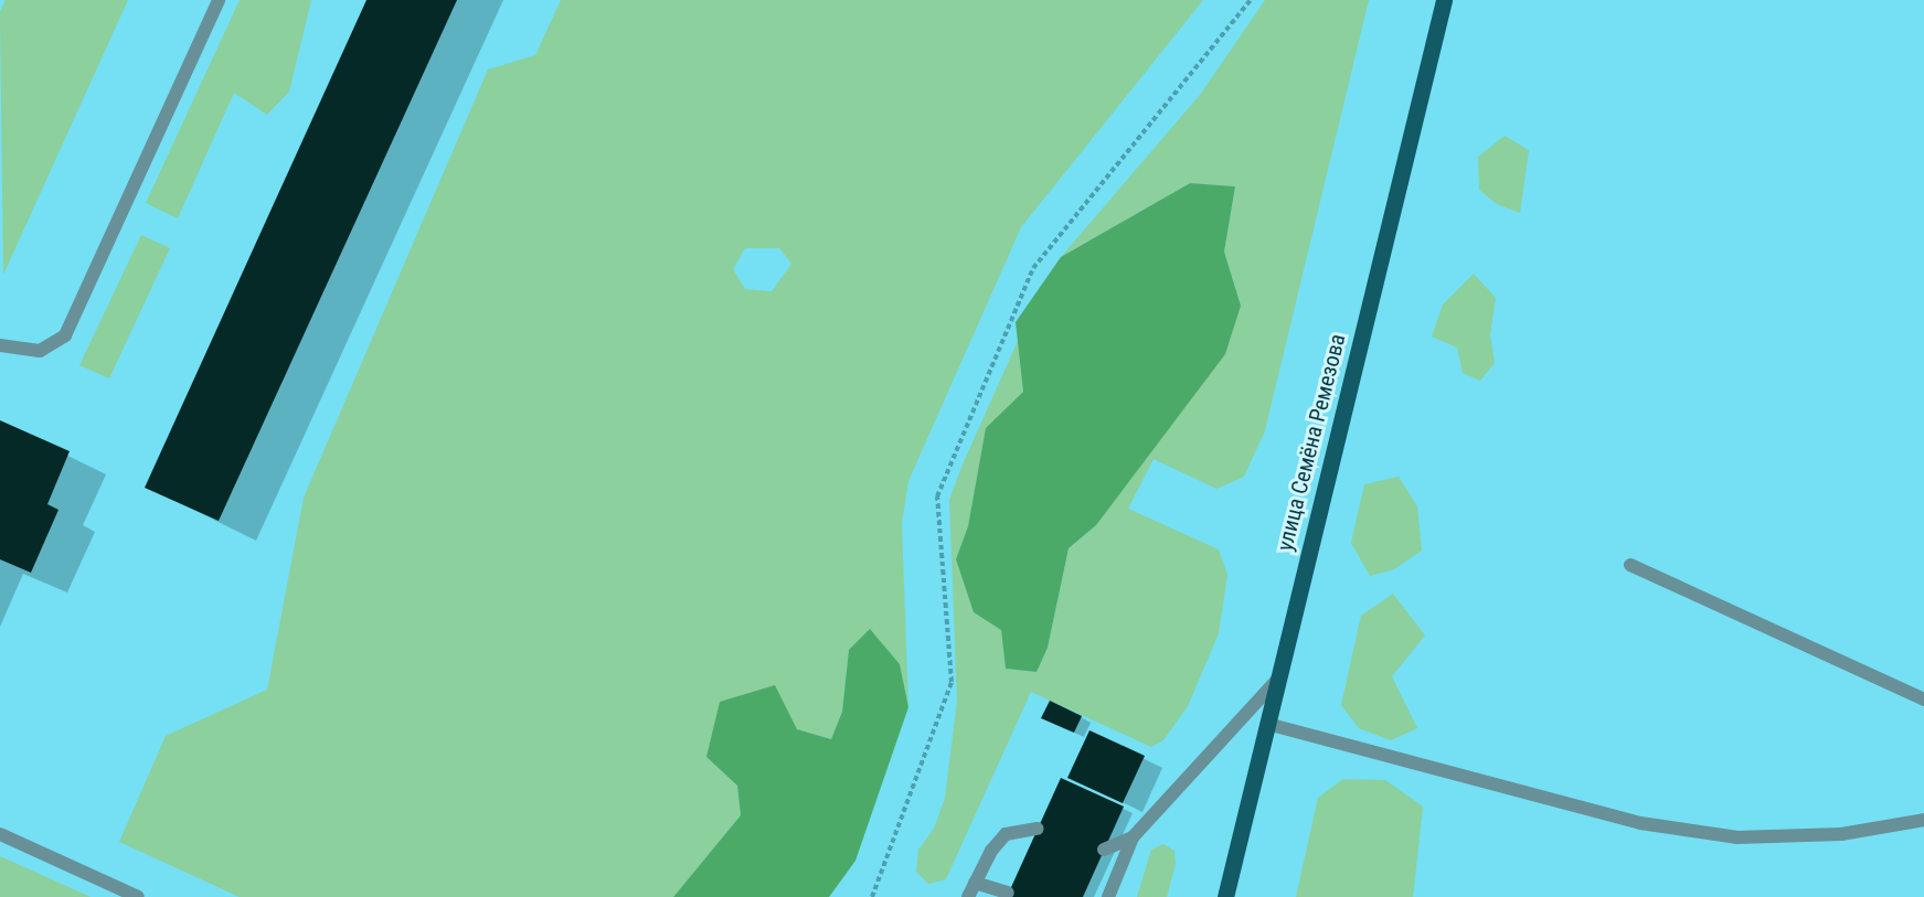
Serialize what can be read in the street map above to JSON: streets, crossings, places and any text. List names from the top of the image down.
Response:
{
  "streets": {
    "main road": ["улица Семёна Ремезова"]
  }
}
